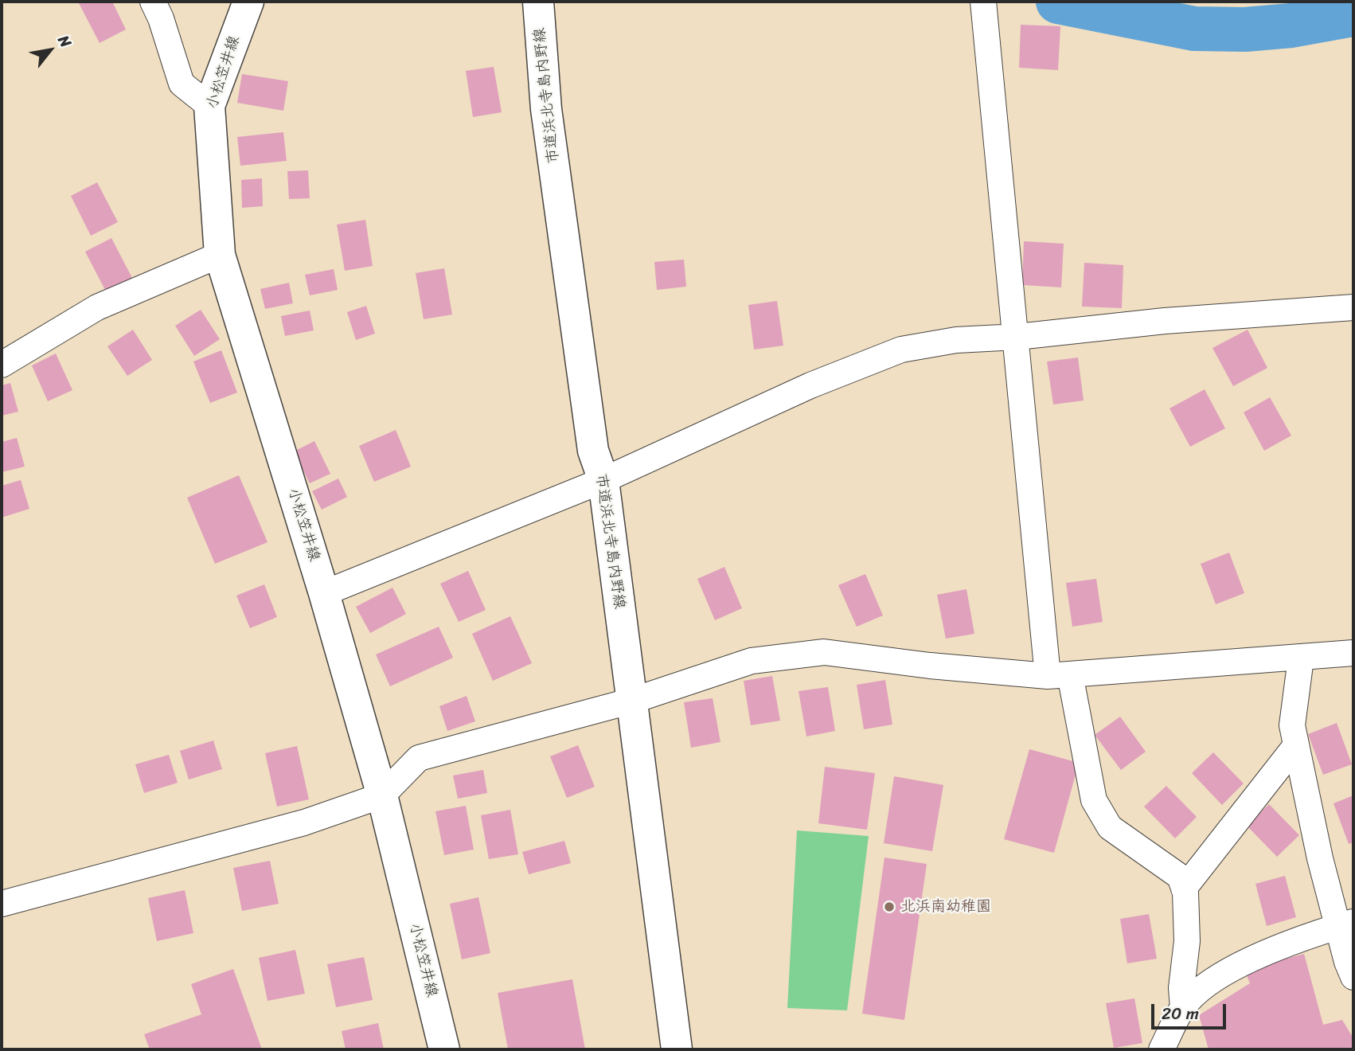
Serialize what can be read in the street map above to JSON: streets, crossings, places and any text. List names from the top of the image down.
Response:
{
  "streets": {
    "main road": ["小松笠井線", "市道浜北寺島内野線"]
  },
  "places": ["北浜南幼稚園"],
  "scale_bar": "20 m",
  "north": "top right"
}
